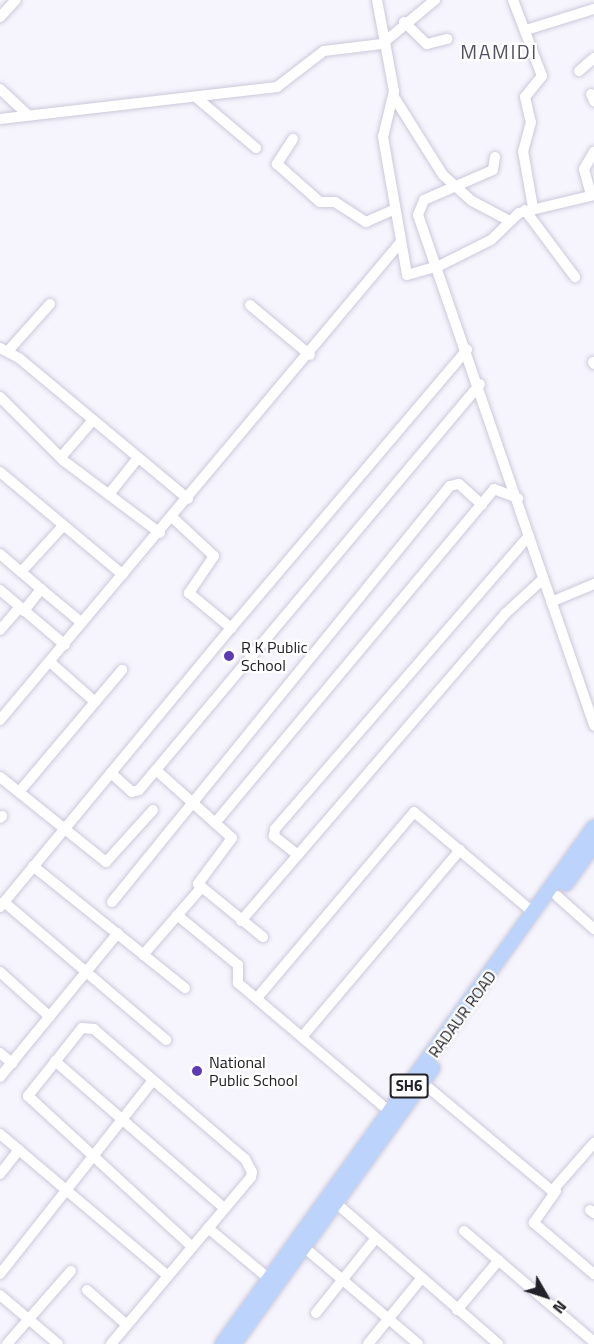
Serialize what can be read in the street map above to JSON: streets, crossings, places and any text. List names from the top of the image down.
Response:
{
  "streets": {
    "main road": ["RADAUR ROAD", "SH6"]
  },
  "districts": ["MAMIDI"],
  "places": ["R K Public School", "National Public School"],
  "north": "bottom right"
}
